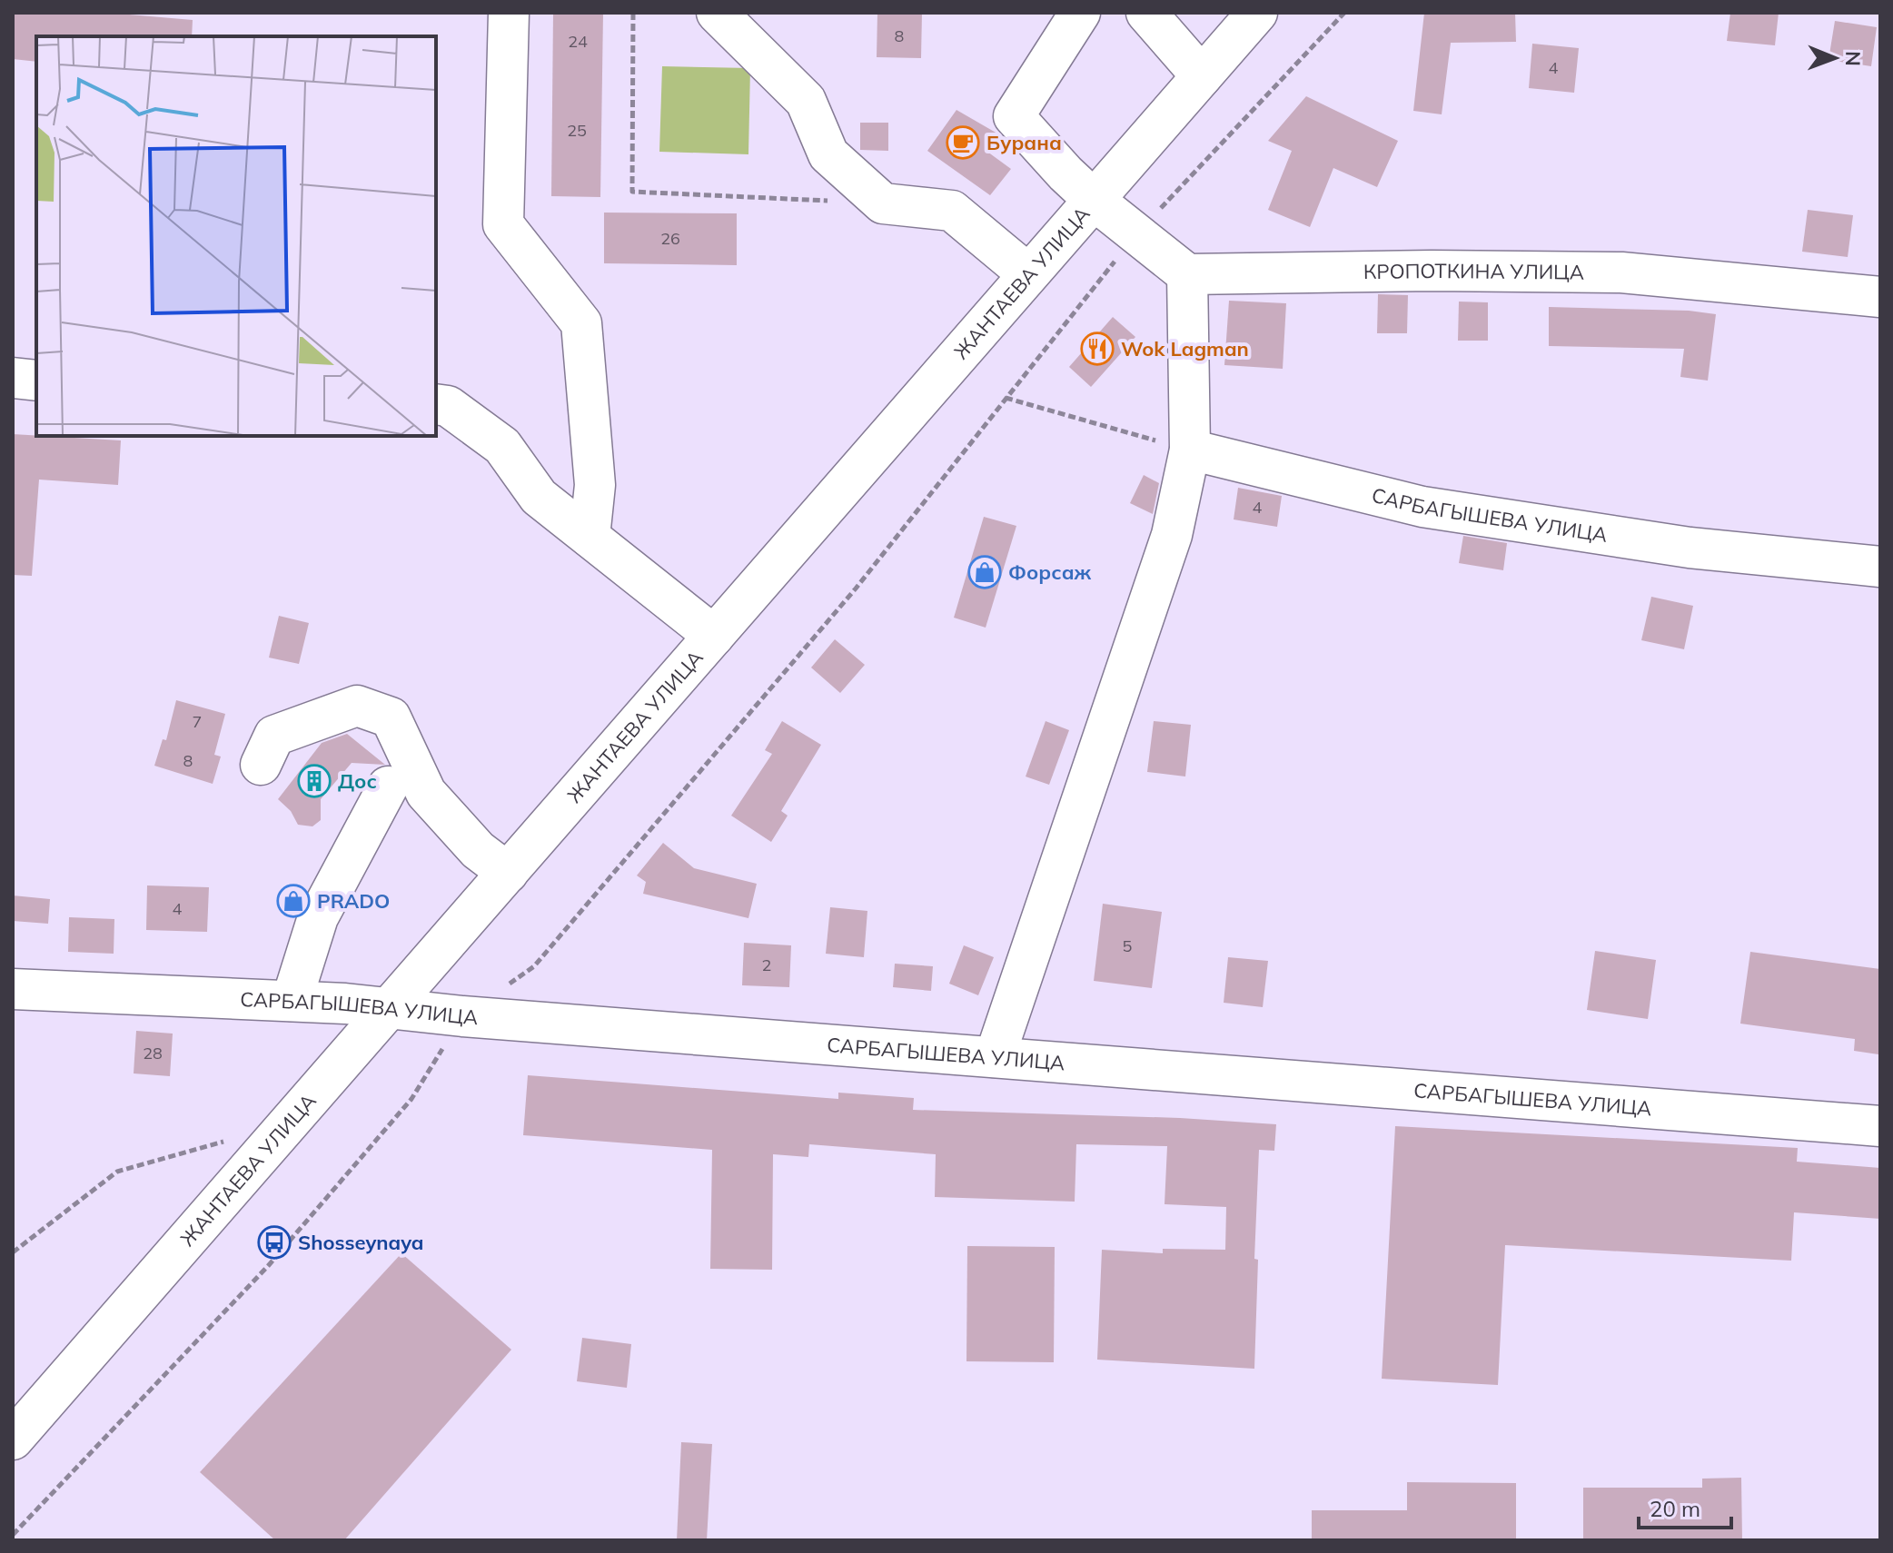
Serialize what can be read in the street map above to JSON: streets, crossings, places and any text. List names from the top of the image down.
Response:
{
  "streets": {
    "street": ["КРОПОТКИНА УЛИЦА", "ЖАНТАЕВА УЛИЦА", "САРБАГЫШЕВА УЛИЦА"]
  },
  "crossings": [
    ["ЖАНТАЕВА УЛИЦА", "САРБАГЫШЕВА УЛИЦА"]
  ],
  "places": {
    "cafe": ["Бурана"],
    "restaurant": ["Wok Lagman"],
    "shop": ["Форсаж", "PRADO"],
    "building": ["Дос"],
    "bus stop": ["Shosseynaya"]
  },
  "house_numbers": [
    "8",
    "24",
    "4",
    "25",
    "26",
    "4",
    "7",
    "8",
    "4",
    "5",
    "2",
    "28"
  ],
  "scale_bar": "20 m",
  "north": "right"
}
